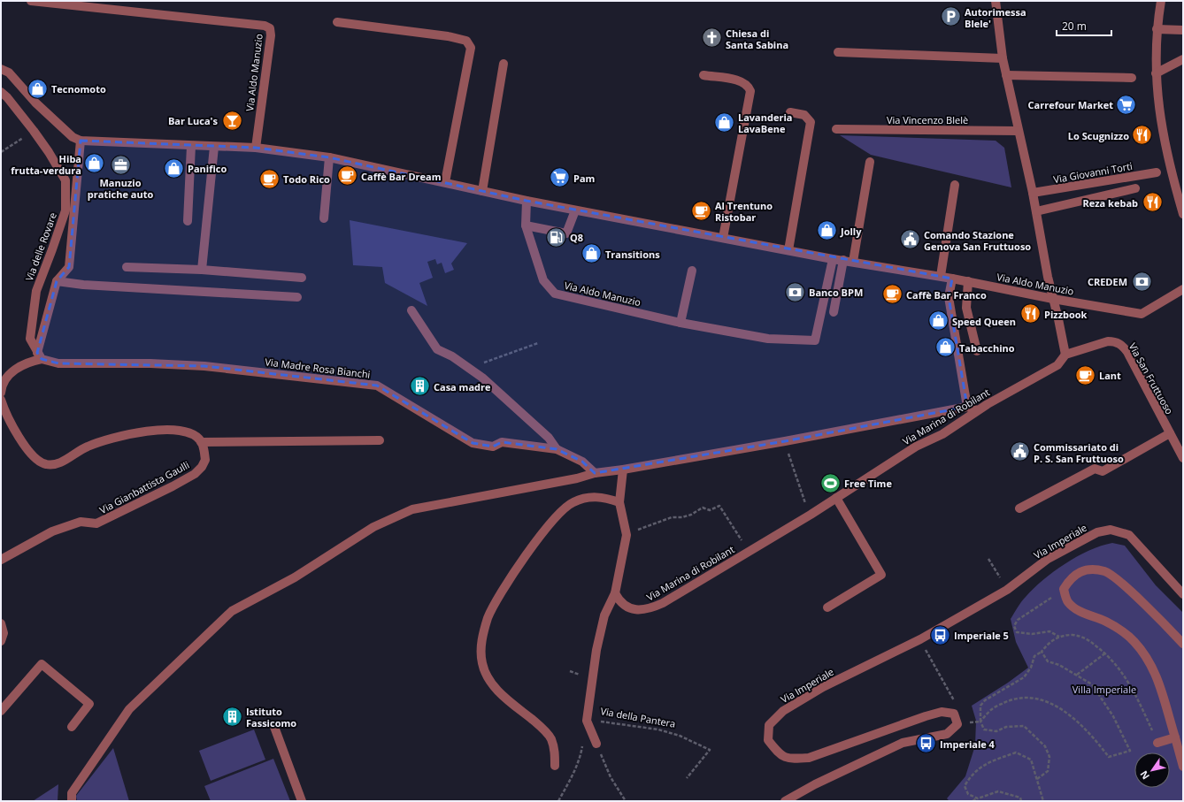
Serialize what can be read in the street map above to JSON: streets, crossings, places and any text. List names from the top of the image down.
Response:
{
  "streets": {
    "street": [
      "Via Aldo Manuzio",
      "Via Vincenzo Blelè",
      "Via Giovanni Torti",
      "Via delle Rovare",
      "Via Madre Rosa Bianchi",
      "Via San Fruttuoso",
      "Via Marina di Robilant",
      "Via Gianbattista Gaulli",
      "Via Imperiale",
      "Via della Pantera"
    ]
  },
  "crossings": [
    ["Via delle Rovare", "Via Madre Rosa Bianchi"],
    ["Via San Fruttuoso", "Via Marina di Robilant"],
    ["Via Marina di Robilant", "Via della Pantera"]
  ],
  "parks": ["Villa Imperiale"],
  "places": {
    "parking": ["Autorimessa Blele'"],
    "church": ["Chiesa di Santa Sabina"],
    "shop": [
      "Tecnomoto",
      "Lavanderia LavaBene",
      "Hiba frutta-verdura",
      "Panifico",
      "Jolly",
      "Transitions",
      "Speed Queen",
      "Tabacchino"
    ],
    "supermarket": ["Carrefour Market", "Pam"],
    "bar": ["Bar Luca's"],
    "restaurant": ["Lo Scugnizzo", "Reza kebab", "Pizzbook"],
    "office": ["Manuzio pratiche auto"],
    "cafe": [
      "Caffè Bar Dream",
      "Todo Rico",
      "Al Trentuno Ristobar",
      "Caffè Bar Franco",
      "Lant"
    ],
    "fuel station": ["Q8"],
    "public building": ["Comando Stazione Genova San Fruttuoso", "Commissariato di P. S. San Fruttuoso"],
    "bank": ["CREDEM", "Banco BPM"],
    "building": ["Casa madre", "Istituto Fassicomo"],
    "sports": ["Free Time"],
    "bus stop": ["Imperiale 5", "Imperiale 4"]
  },
  "scale_bar": "20 m",
  "north": "bottom left"
}
